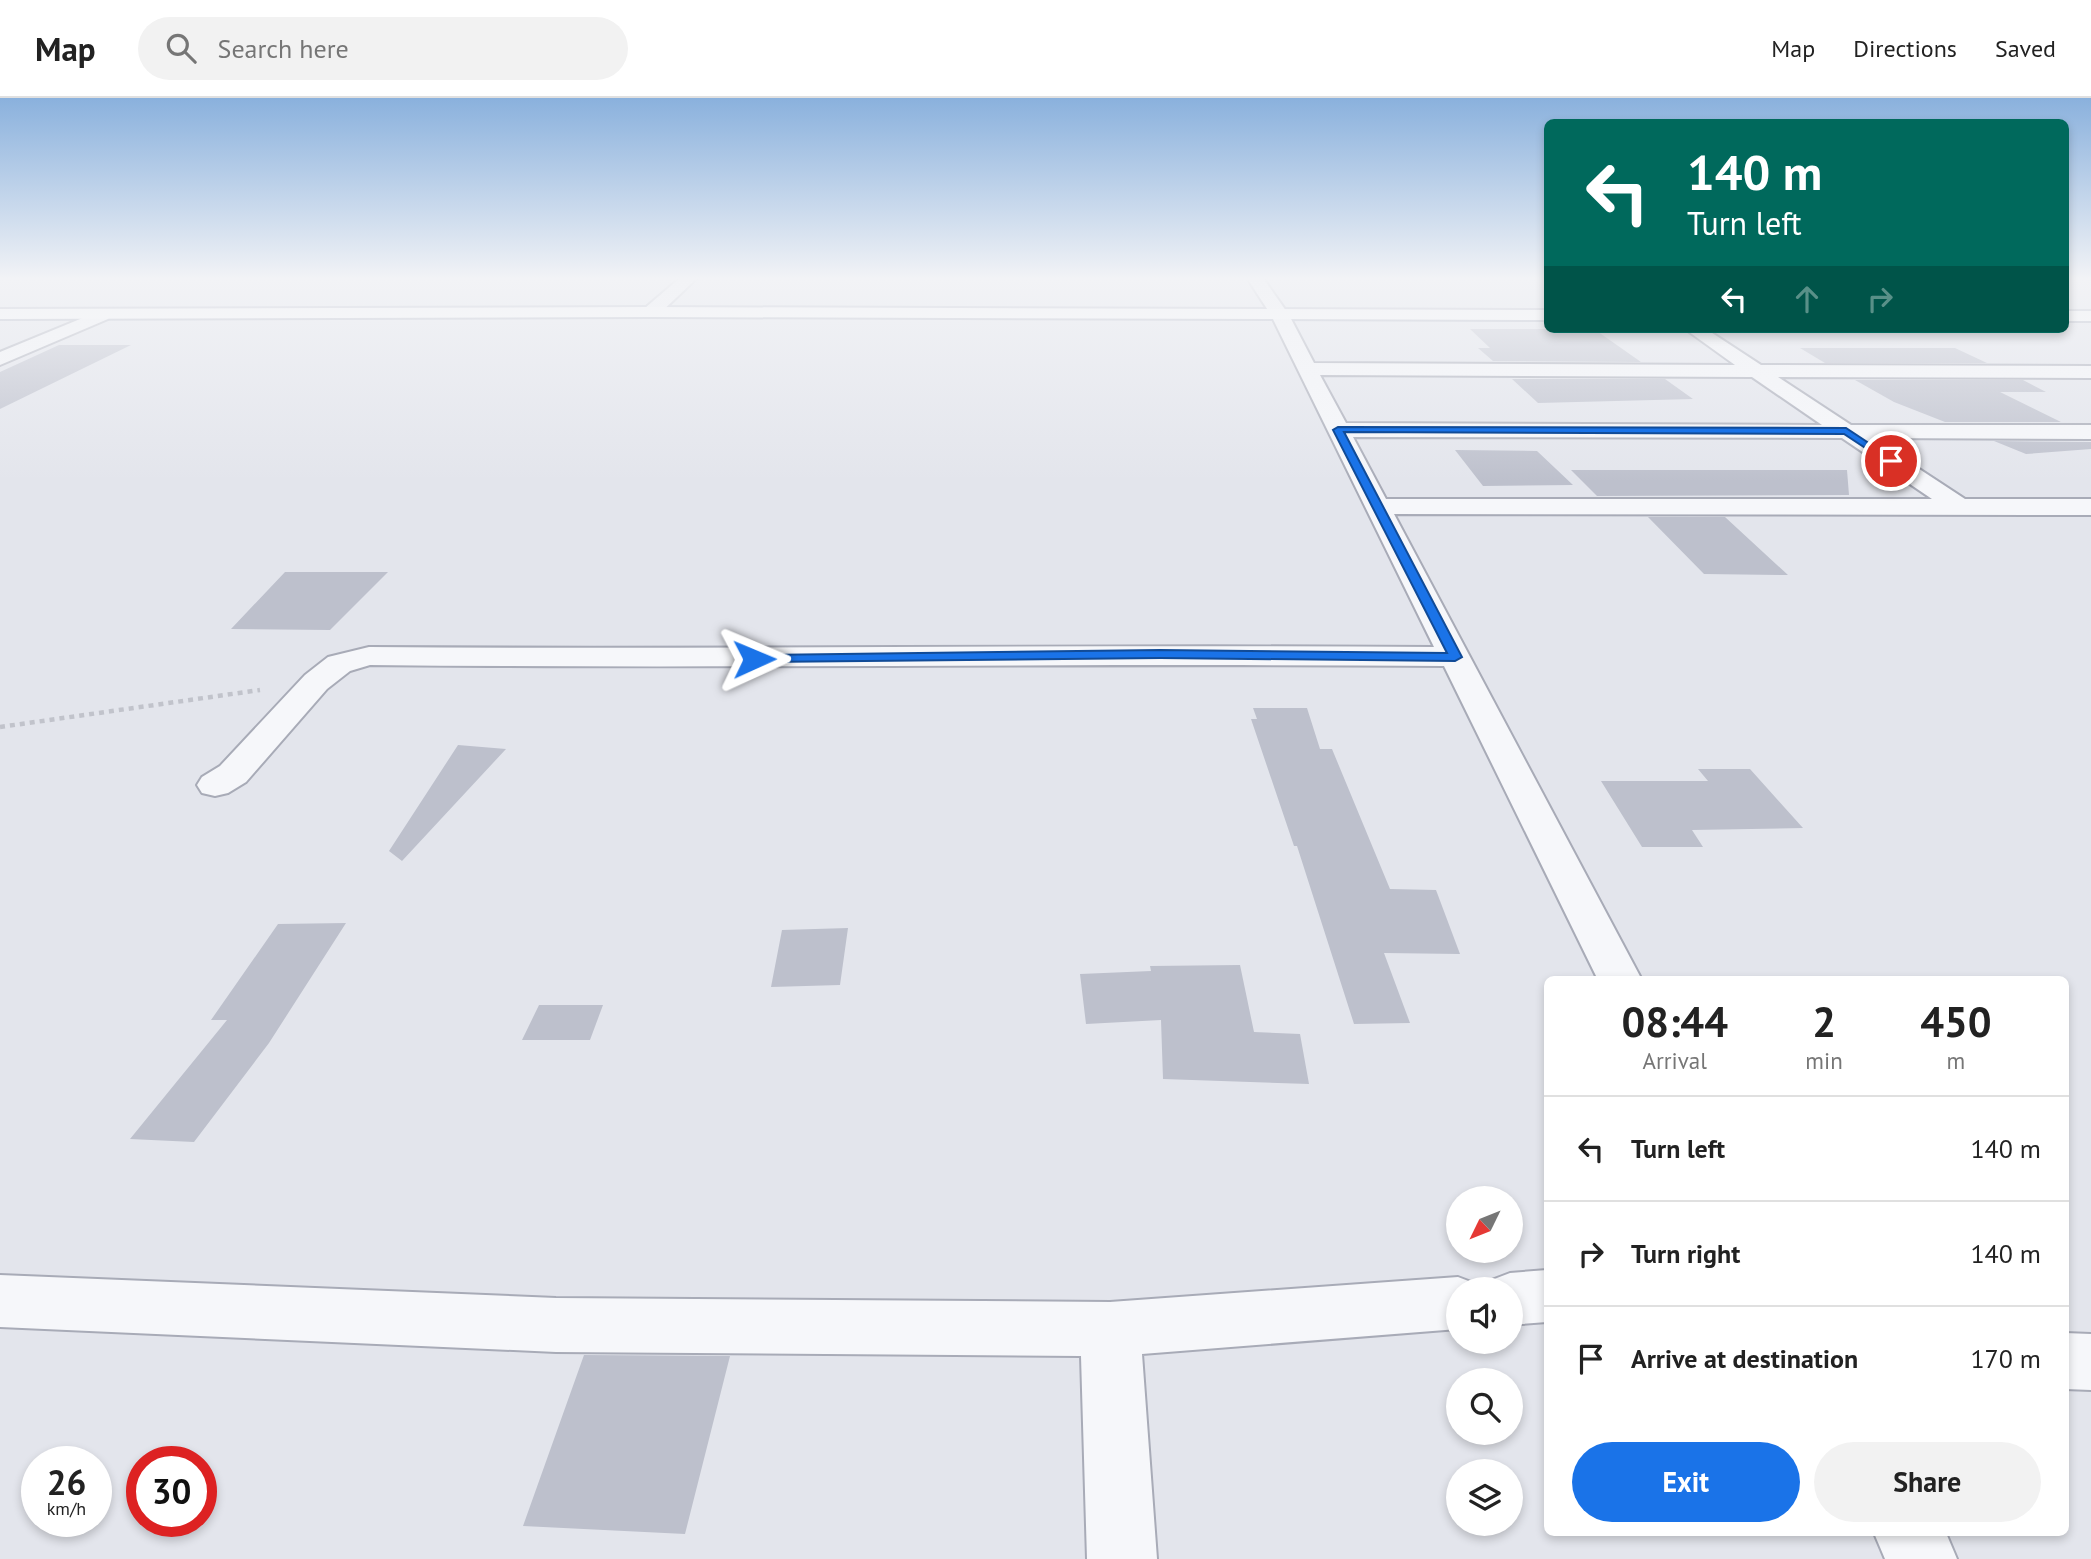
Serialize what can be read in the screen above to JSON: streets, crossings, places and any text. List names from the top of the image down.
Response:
{
  "north": "bottom left",
  "page": {
    "header": "Map",
    "search": "Search here",
    "nav": ["Map", "Directions", "Saved"],
    "turn": ["140 m", "Turn left"],
    "eta": [
      "08:44",
      "Arrival",
      "2",
      "min",
      "450",
      "m"
    ],
    "list": [
      {
        "name": "Turn left",
        "value": "140 m"
      },
      {
        "name": "Turn right",
        "value": "140 m"
      },
      {
        "name": "Arrive at destination",
        "value": "170 m"
      }
    ],
    "buttons": ["Exit", "Share"],
    "speed": "26 km/h",
    "limit": "30"
  }
}
